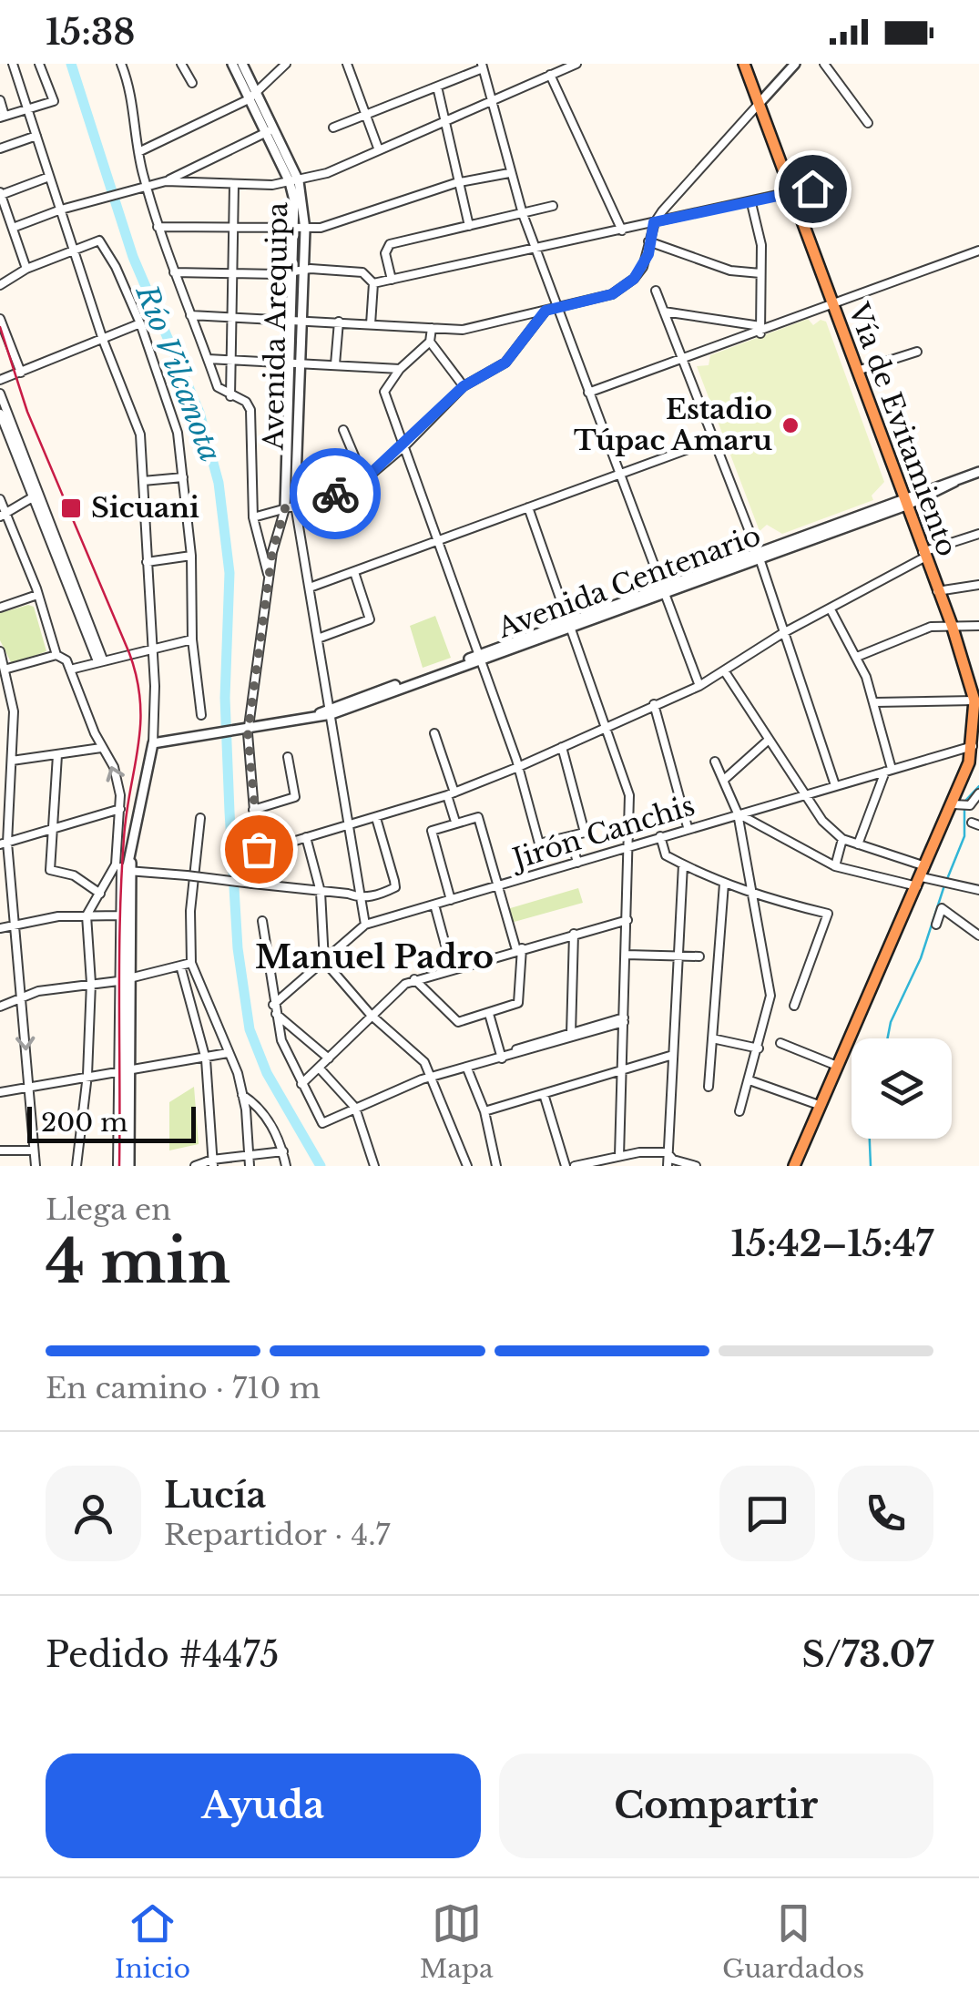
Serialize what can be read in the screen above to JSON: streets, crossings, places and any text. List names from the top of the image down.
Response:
{
  "streets": {
    "highway": ["Vía de Evitamiento"],
    "street": ["Avenida Arequipa", "Jirón Canchis"]
  },
  "crossings": [
    ["Avenida Arequipa", "Jirón Canchis"],
    ["Vía de Evitamiento", "Jirón Canchis"]
  ],
  "districts": ["Manuel Padro"],
  "water": ["Río Vilcanota"],
  "places": {
    "other": ["Estadio Túpac Amaru"],
    "transit": ["Sicuani"]
  },
  "scale_bar": "200 m",
  "page": {
    "status": "15:38",
    "scale": "200 m",
    "heading": ["4 min", "Llega en", "15:42–15:47"],
    "panel": [
      "Lucía",
      "Repartidor · 4.7",
      "Pedido #4475",
      "S/73.07"
    ],
    "bar": "En camino · 710 m",
    "buttons": ["Ayuda", "Compartir"],
    "tabs": ["Inicio", "Mapa", "Guardados"]
  }
}
